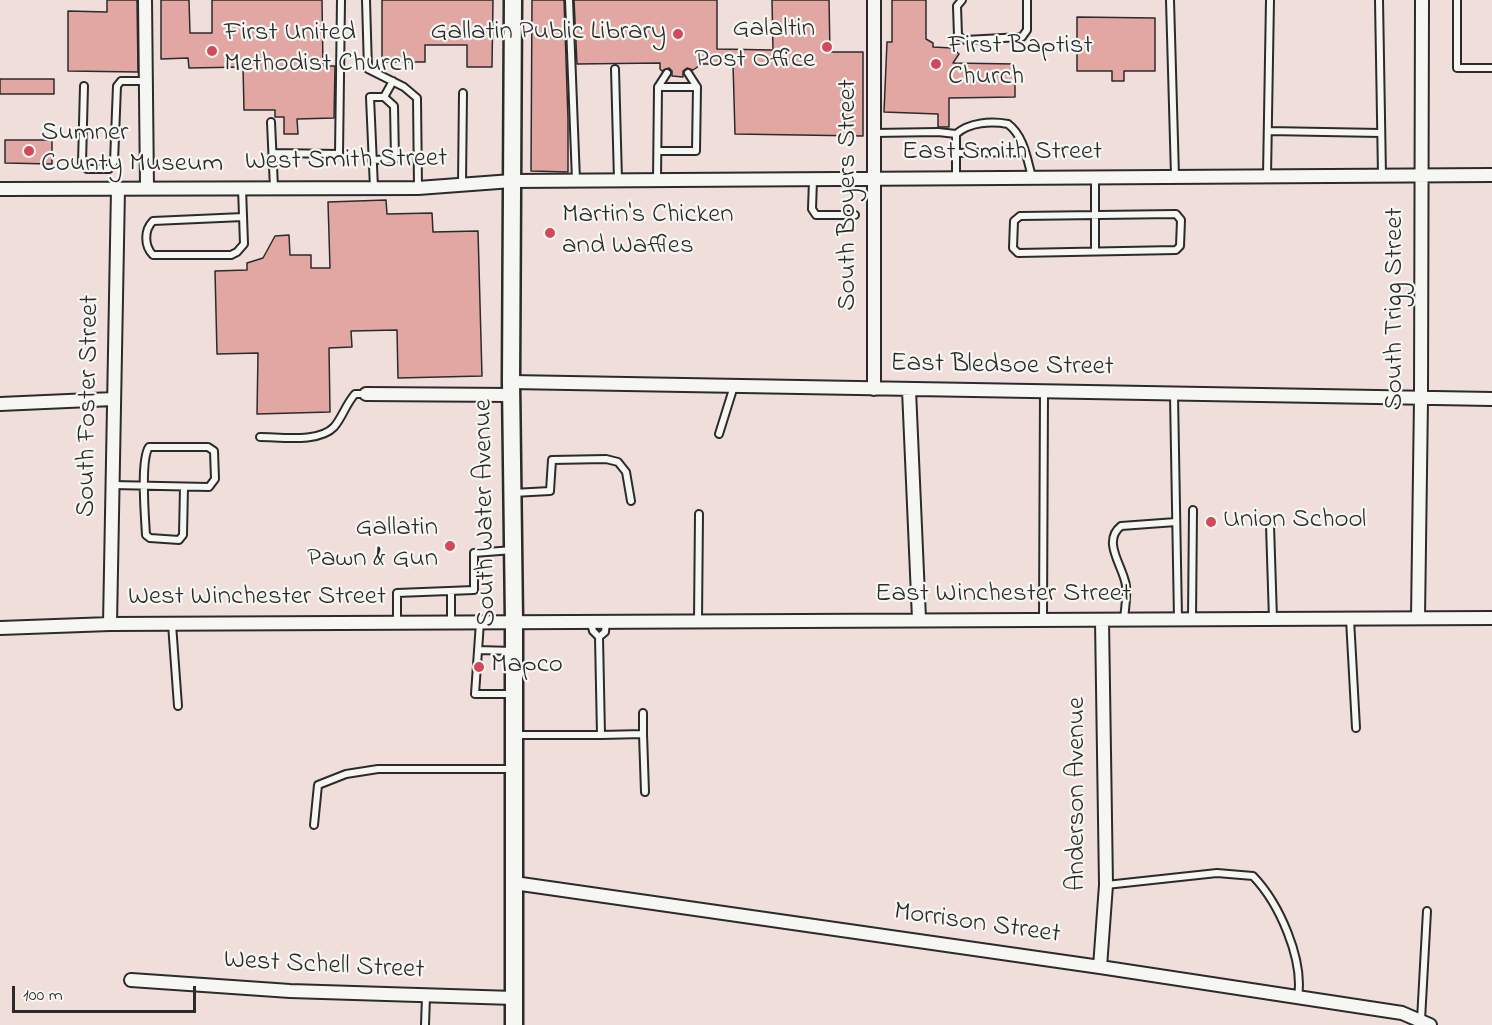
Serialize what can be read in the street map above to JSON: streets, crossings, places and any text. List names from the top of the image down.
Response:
{
  "streets": {
    "main road": ["South Water Avenue"],
    "street": [
      "East Smith Street",
      "West Smith Street",
      "South Boyers Street",
      "South Trigg Street",
      "East Bledsoe Street",
      "South Foster Street",
      "East Winchester Street",
      "West Winchester Street",
      "Anderson Avenue",
      "Morrison Street",
      "West Schell Street"
    ]
  },
  "crossings": [
    ["East Smith Street", "West Smith Street"],
    ["East Smith Street", "South Boyers Street"],
    ["East Smith Street", "South Trigg Street"],
    ["East Smith Street", "South Water Avenue"],
    ["West Smith Street", "South Foster Street"],
    ["West Smith Street", "South Water Avenue"],
    ["South Boyers Street", "East Bledsoe Street"],
    ["South Trigg Street", "East Bledsoe Street"],
    ["South Trigg Street", "East Winchester Street"],
    ["East Bledsoe Street", "South Water Avenue"],
    ["South Foster Street", "West Winchester Street"],
    ["South Water Avenue", "East Winchester Street"],
    ["South Water Avenue", "West Winchester Street"],
    ["South Water Avenue", "Morrison Street"],
    ["South Water Avenue", "West Schell Street"],
    ["East Winchester Street", "West Winchester Street"],
    ["East Winchester Street", "Anderson Avenue"],
    ["Anderson Avenue", "Morrison Street"]
  ],
  "places": [
    "Gallatin Public Library",
    "Galaltin Post Office",
    "First United Methodist Church",
    "First Baptist Church",
    "Sumner County Museum",
    "Martin's Chicken and Waffles",
    "Union School",
    "Gallatin Pawn & Gun",
    "Mapco"
  ],
  "scale_bar": "100 m"
}
